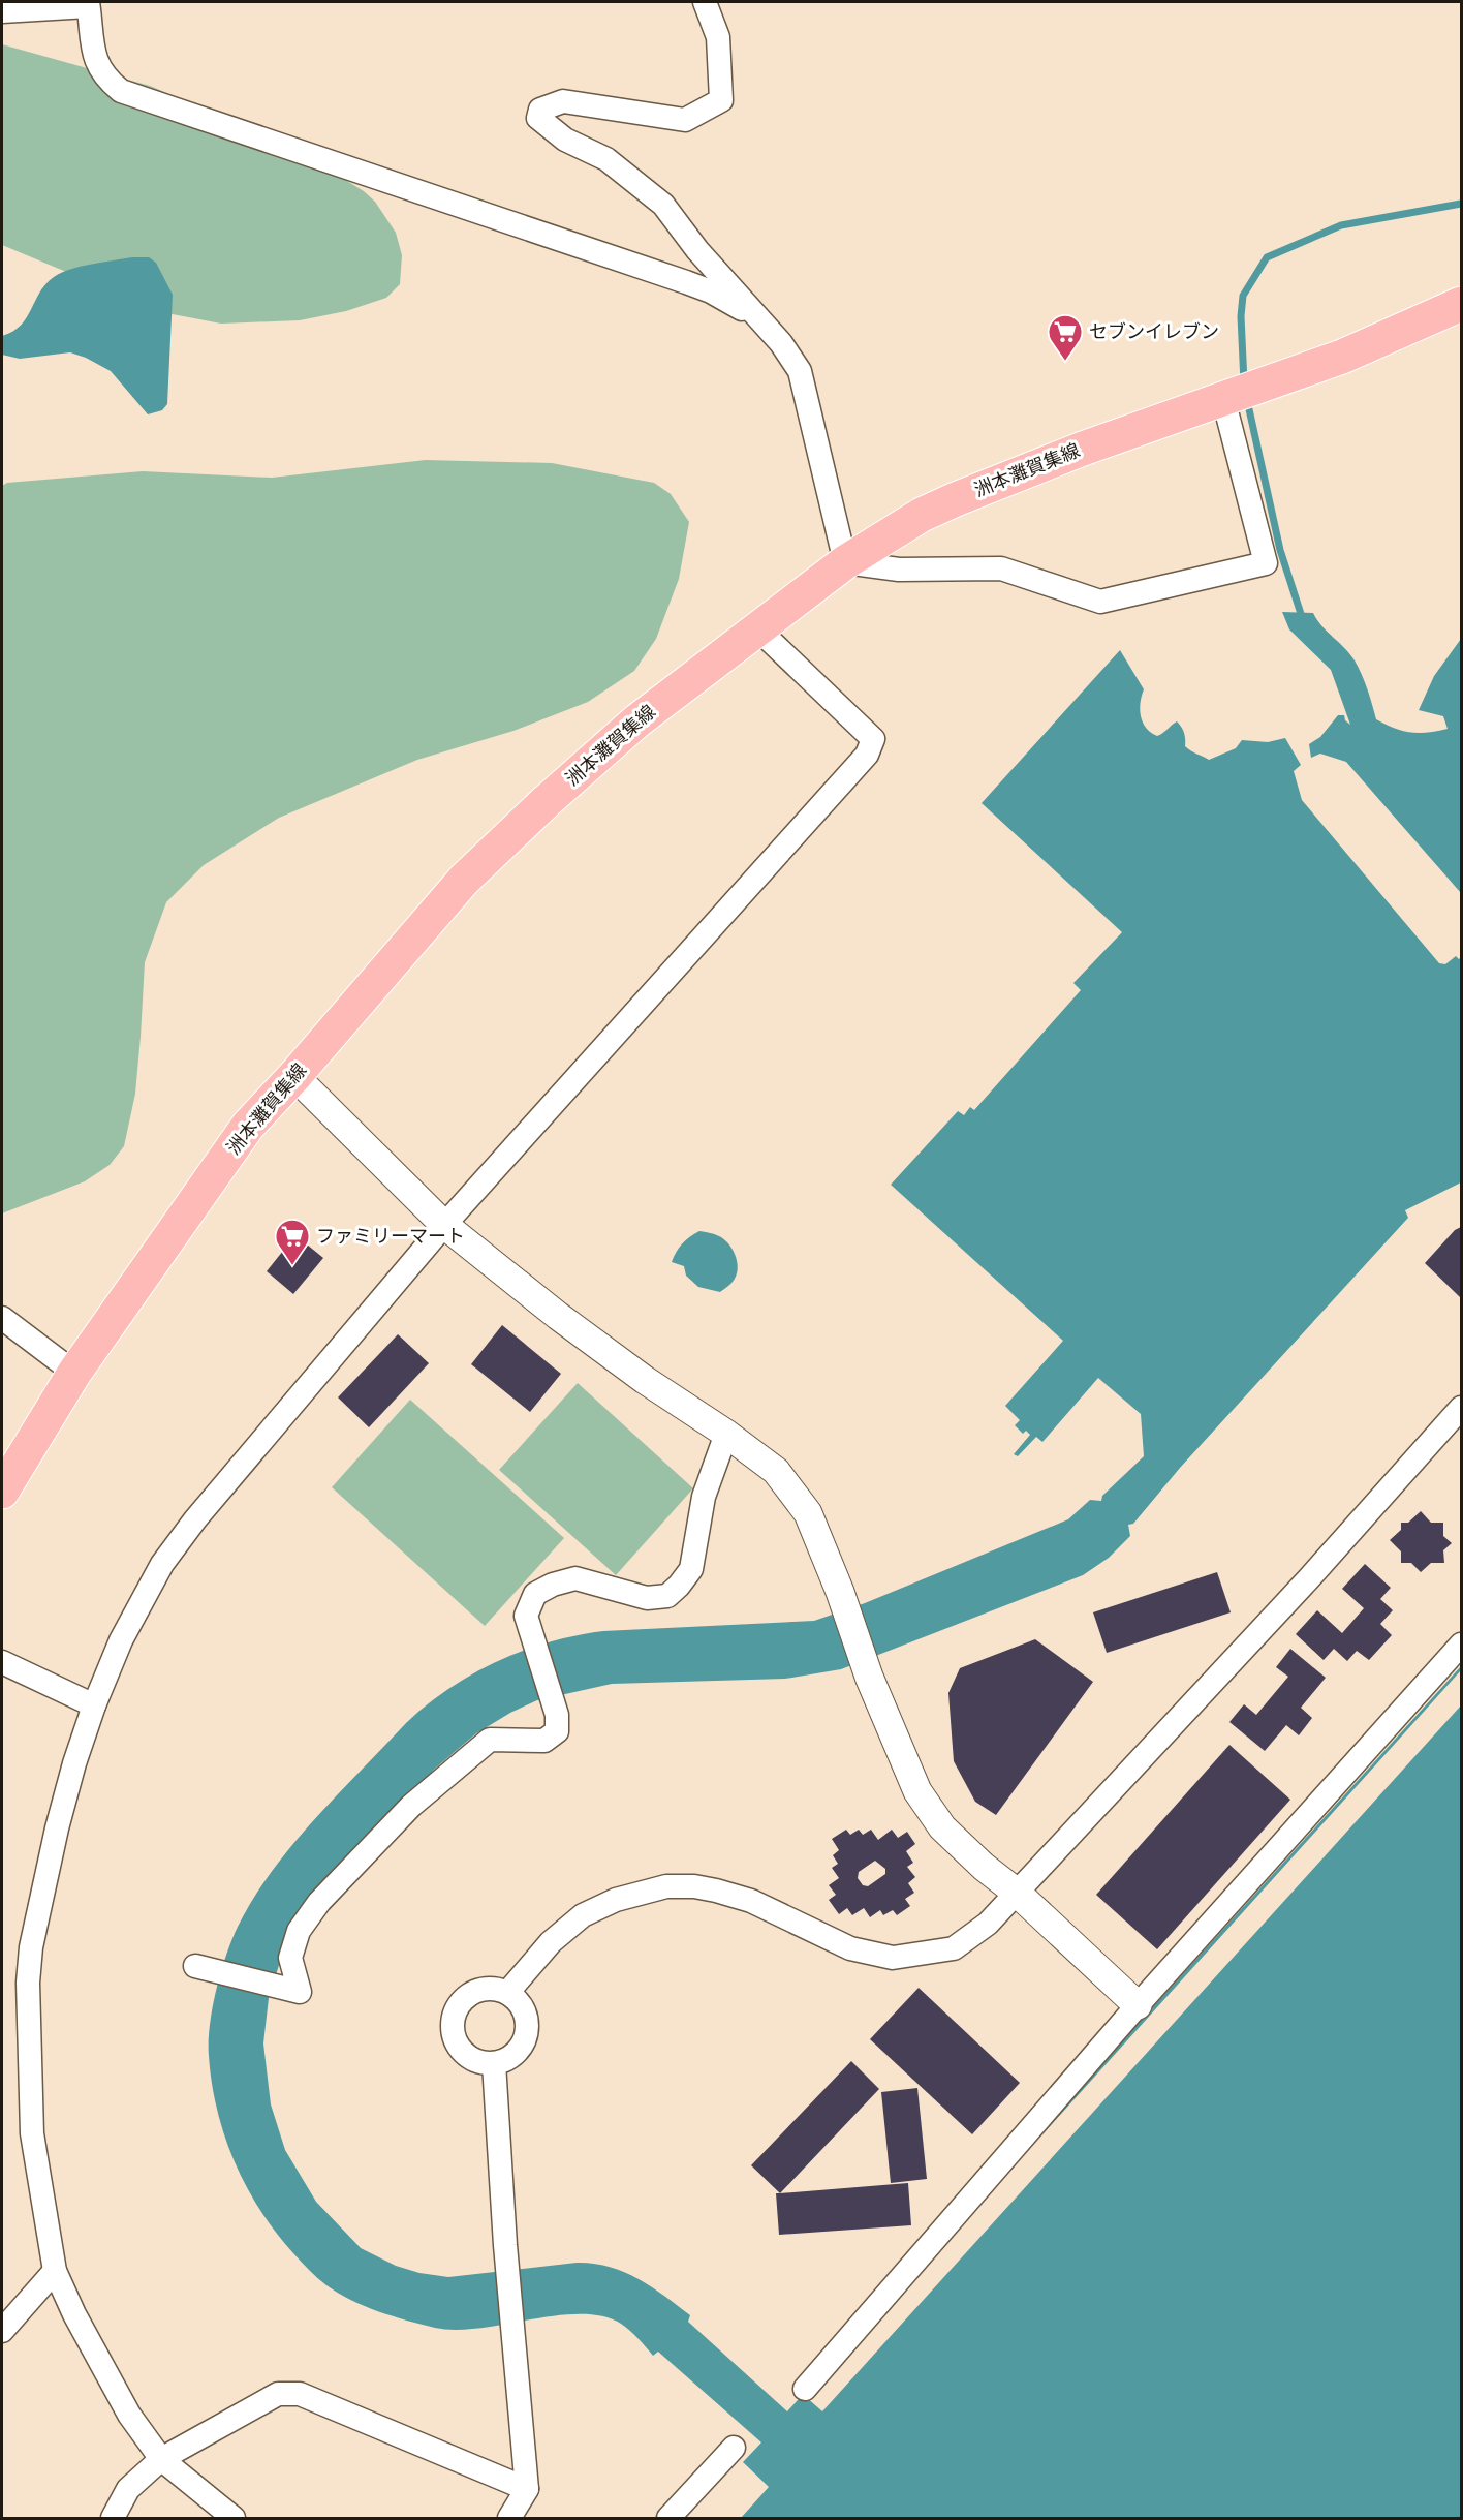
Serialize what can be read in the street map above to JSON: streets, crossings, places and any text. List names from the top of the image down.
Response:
{
  "streets": {
    "main road": ["洲本灘賀集線"]
  },
  "places": {
    "supermarket": ["セブンイレブン", "ファミリーマート"]
  }
}
